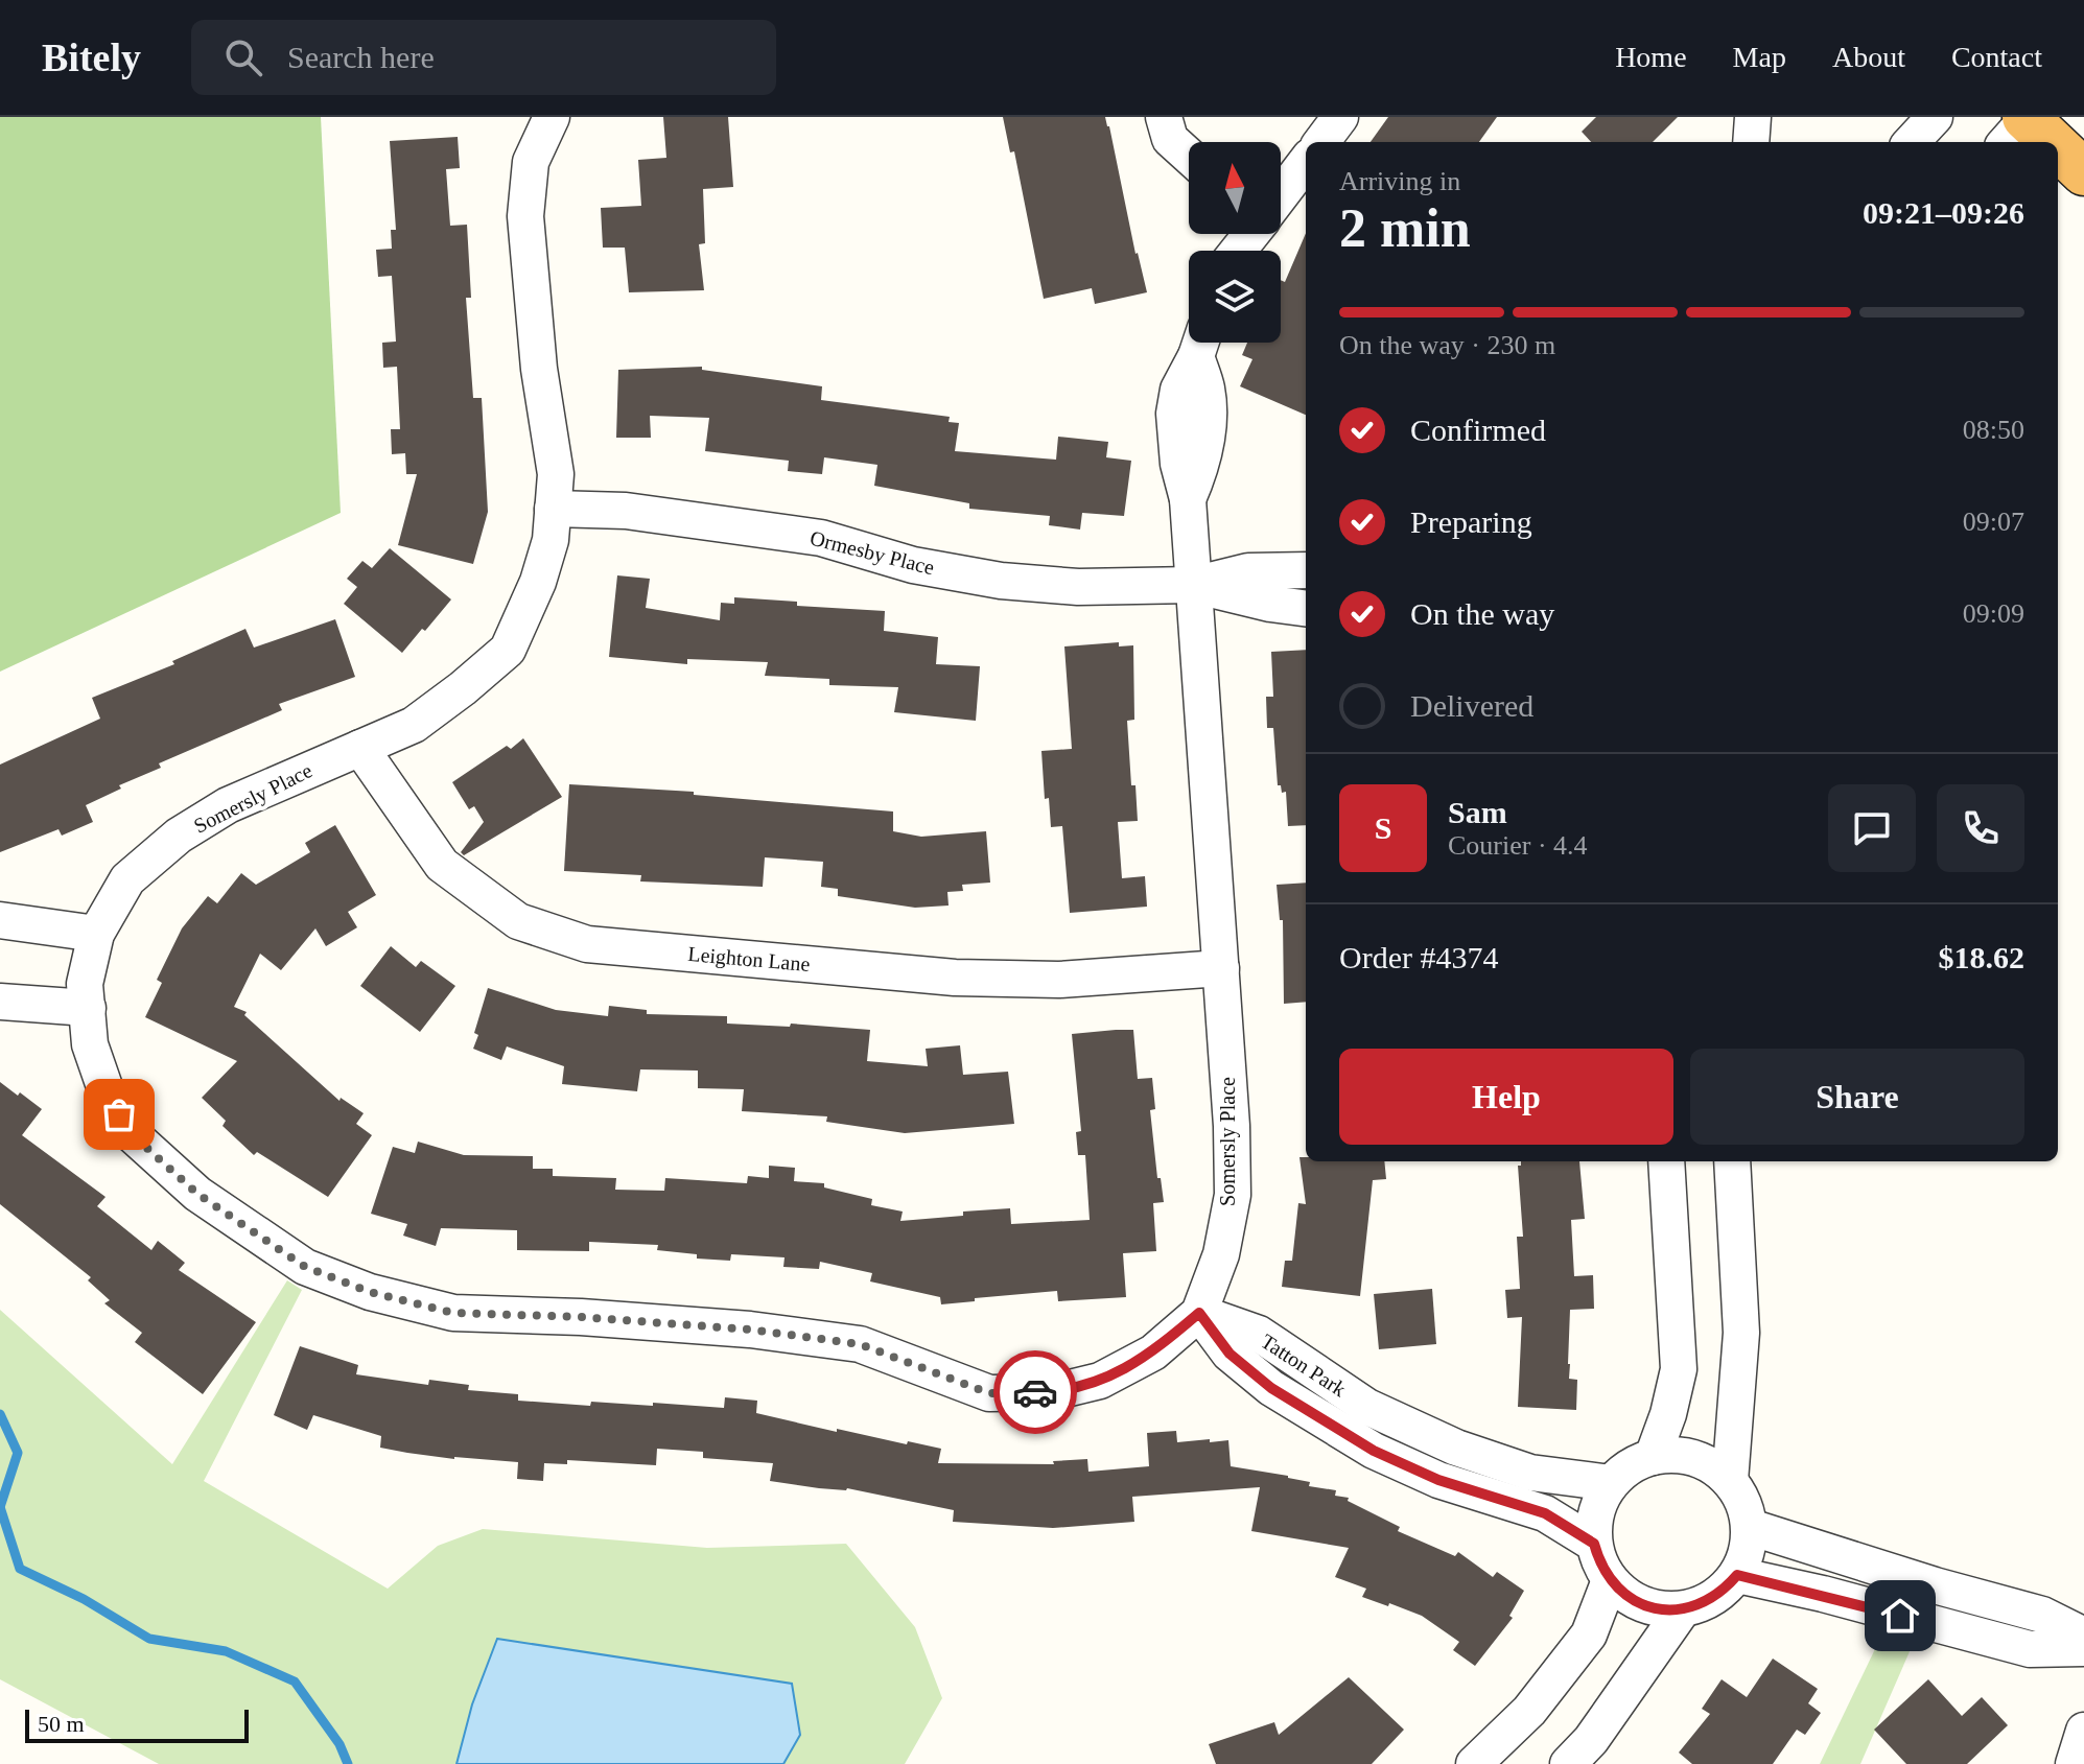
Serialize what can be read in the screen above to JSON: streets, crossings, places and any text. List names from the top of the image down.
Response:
{
  "streets": {
    "street": [
      "Ormesby Place",
      "Somersly Place",
      "Leighton Lane",
      "Tatton Park"
    ]
  },
  "crossings": [
    ["Ormesby Place", "Somersly Place"],
    ["Somersly Place", "Leighton Lane"],
    ["Somersly Place", "Tatton Park"]
  ],
  "scale_bar": "50 m",
  "north": "top",
  "page": {
    "header": "Bitely",
    "search": "Search here",
    "nav": [
      "Home",
      "Map",
      "About",
      "Contact"
    ],
    "heading": ["2 min", "Arriving in", "09:21–09:26"],
    "panel": [
      "Sam",
      "Courier · 4.4",
      "Order #4374",
      "$18.62"
    ],
    "bar": "On the way · 230 m",
    "list": [
      ["Confirmed", "08:50"],
      ["Preparing", "09:07"],
      ["On the way", "09:09"],
      "Delivered"
    ],
    "round": "S",
    "buttons": ["Help", "Share"],
    "scale": "50 m"
  }
}
